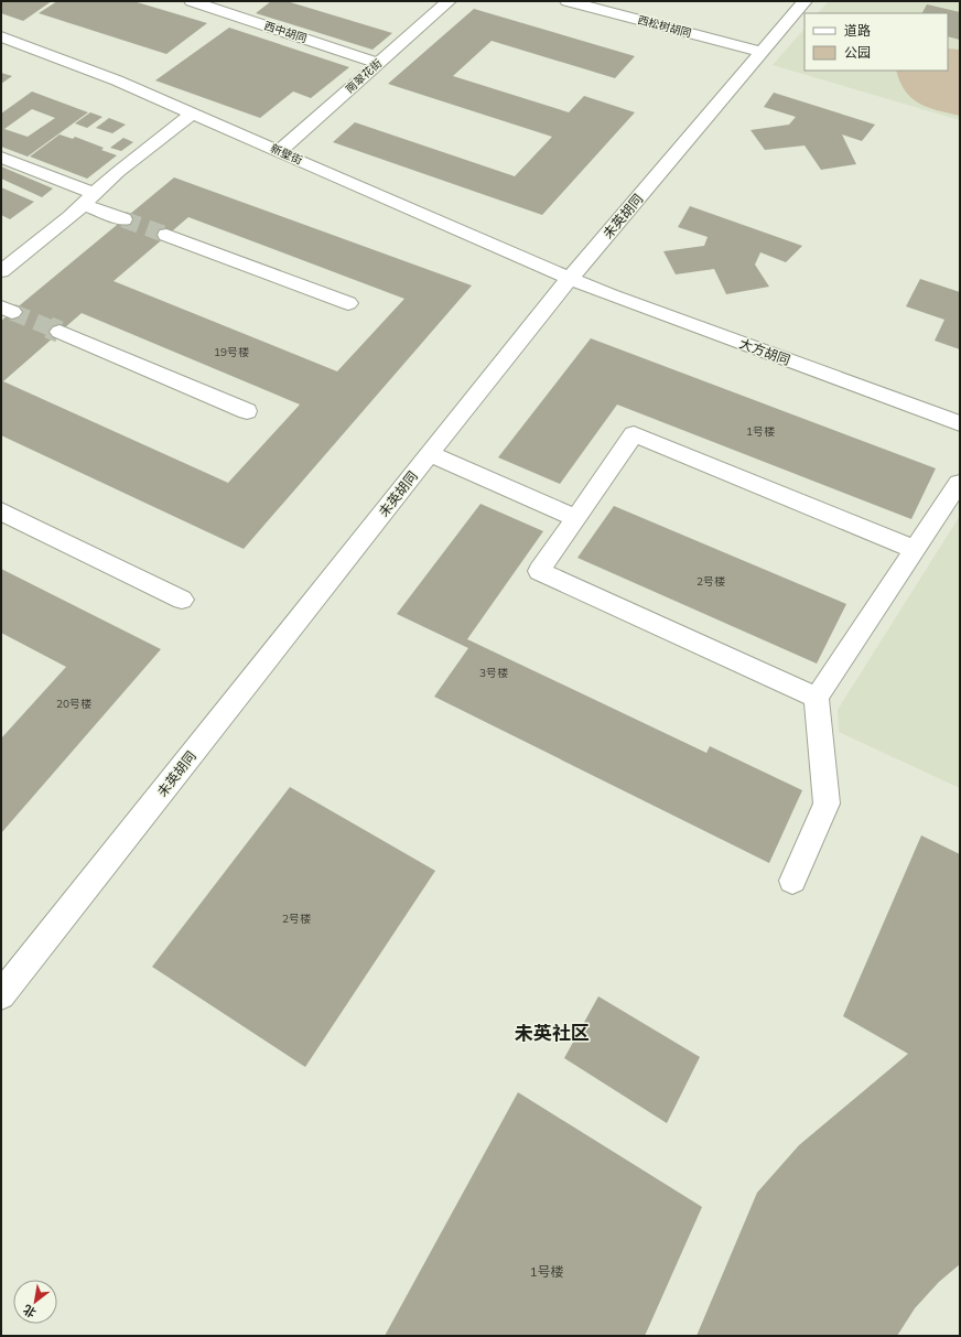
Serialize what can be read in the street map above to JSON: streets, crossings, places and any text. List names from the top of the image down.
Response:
{
  "streets": {
    "street": [
      "西松树胡同",
      "西中胡同",
      "南翠花街",
      "新壁街",
      "未英胡同",
      "大方胡同"
    ]
  },
  "crossings": [
    ["西松树胡同", "未英胡同"],
    ["西中胡同", "南翠花街"],
    ["南翠花街", "新壁街"],
    ["新壁街", "未英胡同"],
    ["新壁街", "大方胡同"],
    ["未英胡同", "大方胡同"]
  ],
  "districts": ["未英社区"],
  "house_numbers": [
    "19号楼",
    "1号楼",
    "2号楼",
    "3号楼",
    "20号楼",
    "2号楼",
    "1号楼"
  ],
  "legend": ["道路", "公园"],
  "north": "bottom left"
}
